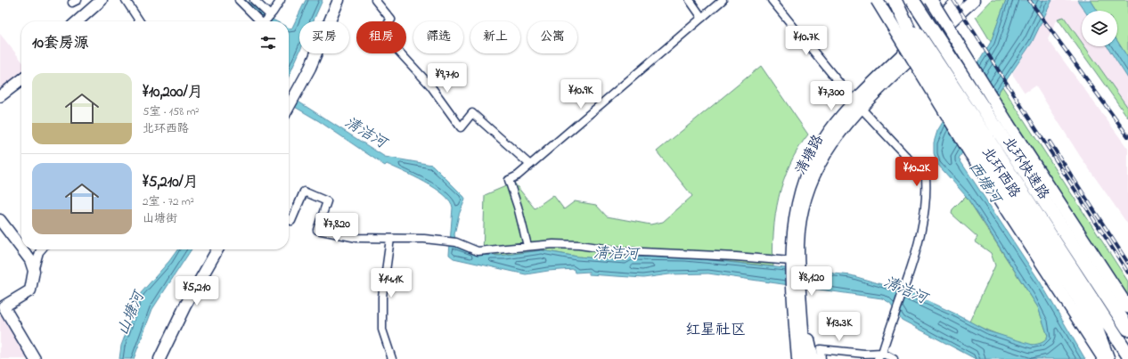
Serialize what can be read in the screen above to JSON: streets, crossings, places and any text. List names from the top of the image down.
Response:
{
  "streets": {
    "highway": ["北环快速路"],
    "main road": ["清塘路", "北环西路"]
  },
  "crossings": [
    ["北环快速路", "北环西路"]
  ],
  "districts": ["红星社区"],
  "water": ["清洁河", "西塘河", "山塘河"],
  "page": {
    "chip": [
      "买房",
      "租房",
      "筛选",
      "新上",
      "公寓"
    ],
    "heading": "10套房源",
    "price": [
      "¥10.7K",
      "¥9,710",
      "¥10.9K",
      "¥7,300",
      "¥10.2K",
      "¥7,820",
      "¥8,120",
      "¥14.1K",
      "¥5,210",
      "¥13.3K"
    ],
    "list": [
      {
        "name": "¥10,200/月",
        "note": "5室 · 158 m² · 北环西路"
      },
      {
        "name": "¥5,210/月",
        "note": "2室 · 72 m² · 山塘街"
      }
    ]
  }
}
